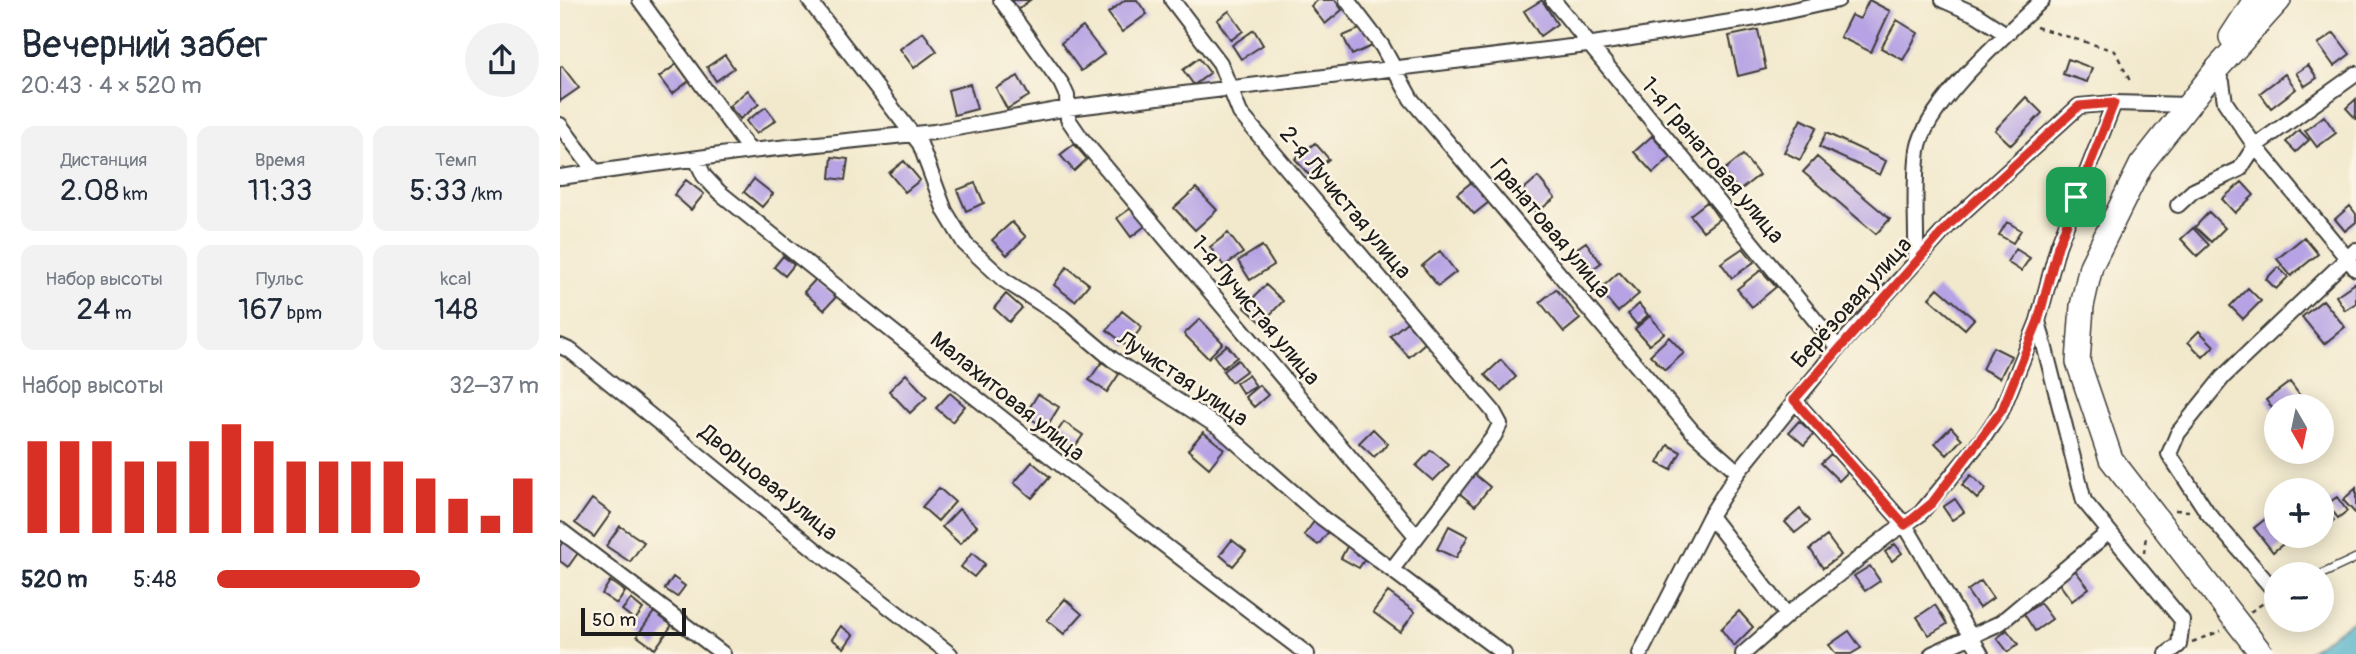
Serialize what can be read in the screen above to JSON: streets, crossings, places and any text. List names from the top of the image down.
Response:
{
  "streets": {
    "street": [
      "1-я Гранатовая улица",
      "2-я Лучистая улица",
      "Гранатовая улица",
      "Берёзовая улица",
      "1-я Лучистая улица",
      "Лучистая улица",
      "Малахитовая улица",
      "Дворцовая улица"
    ]
  },
  "crossings": [
    ["1-я Гранатовая улица", "Берёзовая улица"],
    ["2-я Лучистая улица", "1-я Лучистая улица"],
    ["Гранатовая улица", "Берёзовая улица"]
  ],
  "scale_bar": "50 m",
  "north": "bottom",
  "page": {
    "heading": ["Вечерний забег", "20:43 · 4 × 520 m"],
    "stats": [
      ["Дистанция", "2.08 km"],
      ["Время", "11:33"],
      ["Темп", "5:33 /km"],
      ["Набор высоты", "24 m"],
      ["Пульс", "167 bpm"],
      ["kcal", "148"]
    ],
    "chart": ["Набор высоты", "32–37 m"],
    "map_buttons": ["+", "−"],
    "list": [
      {
        "name": "520 m",
        "note": "5:48"
      }
    ],
    "scale": "50 m"
  }
}
